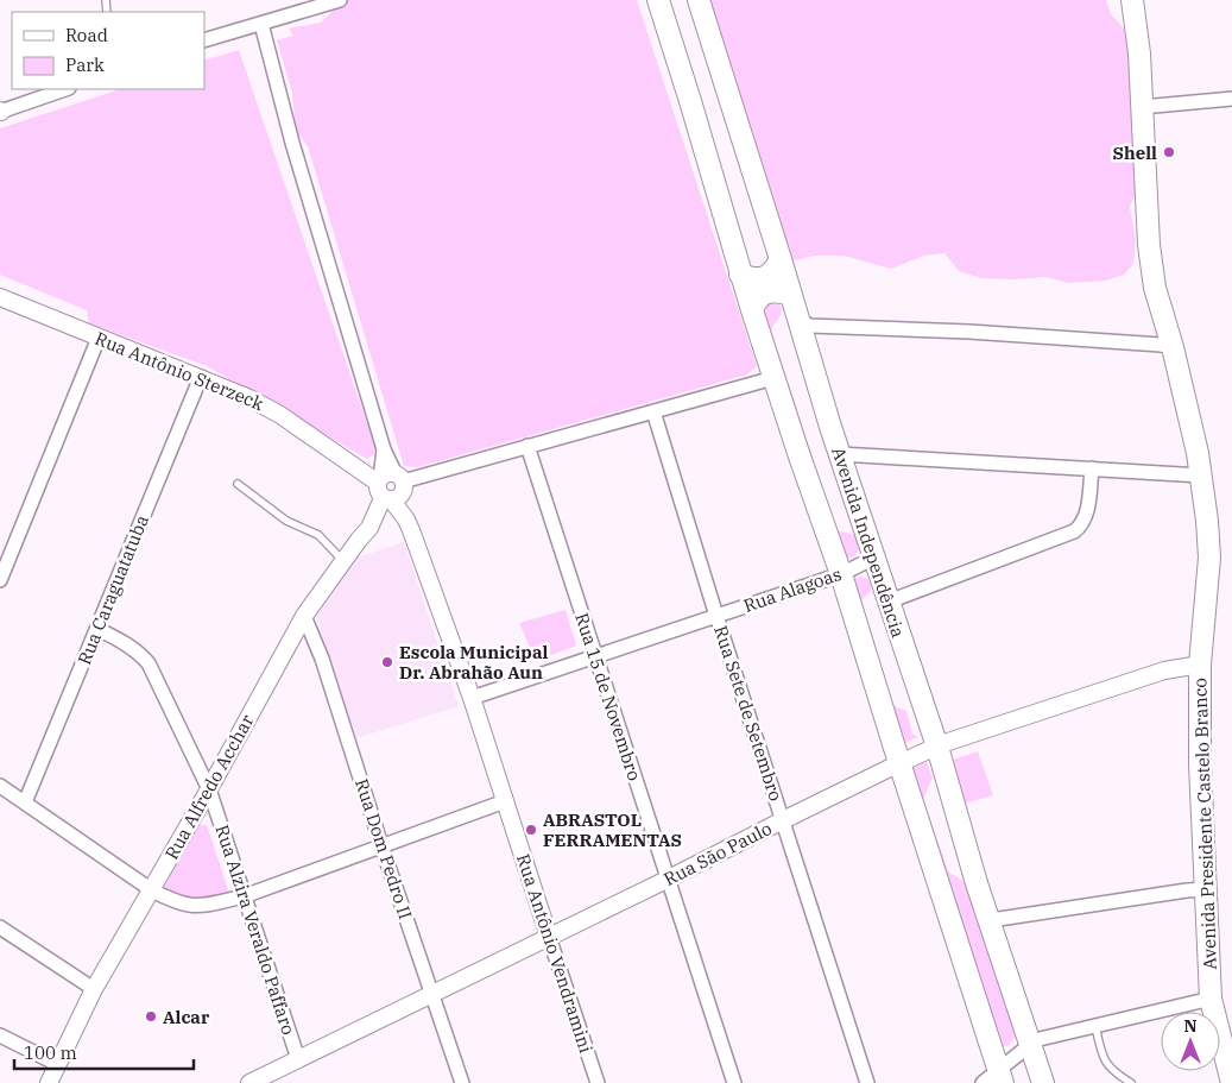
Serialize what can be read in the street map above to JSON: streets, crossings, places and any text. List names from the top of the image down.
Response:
{
  "streets": {
    "main road": ["Avenida Independência", "Avenida Presidente Castelo Branco"],
    "street": [
      "Rua Antônio Sterzeck",
      "Rua Caraguatatuba",
      "Rua Alagoas",
      "Rua 15 de Novembro",
      "Rua Sete de Setembro",
      "Rua Alfredo Acchar",
      "Rua Dom Pedro II",
      "Rua São Paulo",
      "Rua Alzira Veraldo Paffaro",
      "Rua Antônio Vendramini"
    ]
  },
  "crossings": [
    ["Rua Antônio Sterzeck", "Rua Caraguatatuba"],
    ["Rua Antônio Sterzeck", "Rua Alfredo Acchar"],
    ["Rua Antônio Sterzeck", "Rua Antônio Vendramini"],
    ["Avenida Independência", "Rua Alagoas"],
    ["Avenida Independência", "Rua São Paulo"],
    ["Rua Caraguatatuba", "Rua Alzira Veraldo Paffaro"],
    ["Rua Alagoas", "Rua 15 de Novembro"],
    ["Rua Alagoas", "Rua Sete de Setembro"],
    ["Rua Alagoas", "Rua Antônio Vendramini"],
    ["Rua 15 de Novembro", "Rua São Paulo"],
    ["Rua Sete de Setembro", "Rua São Paulo"],
    ["Rua Alfredo Acchar", "Rua Dom Pedro II"],
    ["Rua Alfredo Acchar", "Rua Alzira Veraldo Paffaro"],
    ["Rua Alfredo Acchar", "Rua Antônio Vendramini"],
    ["Avenida Presidente Castelo Branco", "Rua São Paulo"],
    ["Rua Dom Pedro II", "Rua São Paulo"],
    ["Rua São Paulo", "Rua Alzira Veraldo Paffaro"],
    ["Rua São Paulo", "Rua Antônio Vendramini"]
  ],
  "places": [
    "Shell",
    "Escola Municipal Dr. Abrahão Aun",
    "ABRASTOL FERRAMENTAS",
    "Alcar"
  ],
  "legend": ["Road", "Park"],
  "scale_bar": "100 m",
  "north": "top"
}
